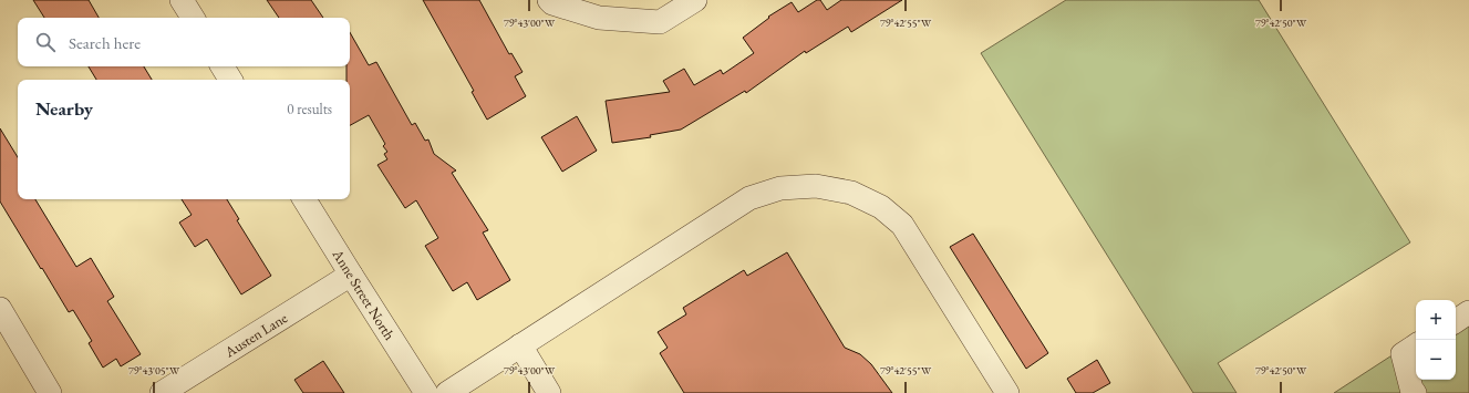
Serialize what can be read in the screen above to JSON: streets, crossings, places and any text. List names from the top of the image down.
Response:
{
  "streets": {
    "street": ["Anne Street North", "Austen Lane"]
  },
  "crossings": [
    ["Anne Street North", "Austen Lane"]
  ],
  "page": {
    "search": "Search here",
    "heading": ["Nearby", "0 results"],
    "map_buttons": ["+", "−"]
  },
  "coordinates": [
    "79°43'00\"W",
    "79°42'55\"W",
    "79°42'50\"W",
    "79°43'05\"W"
  ]
}
